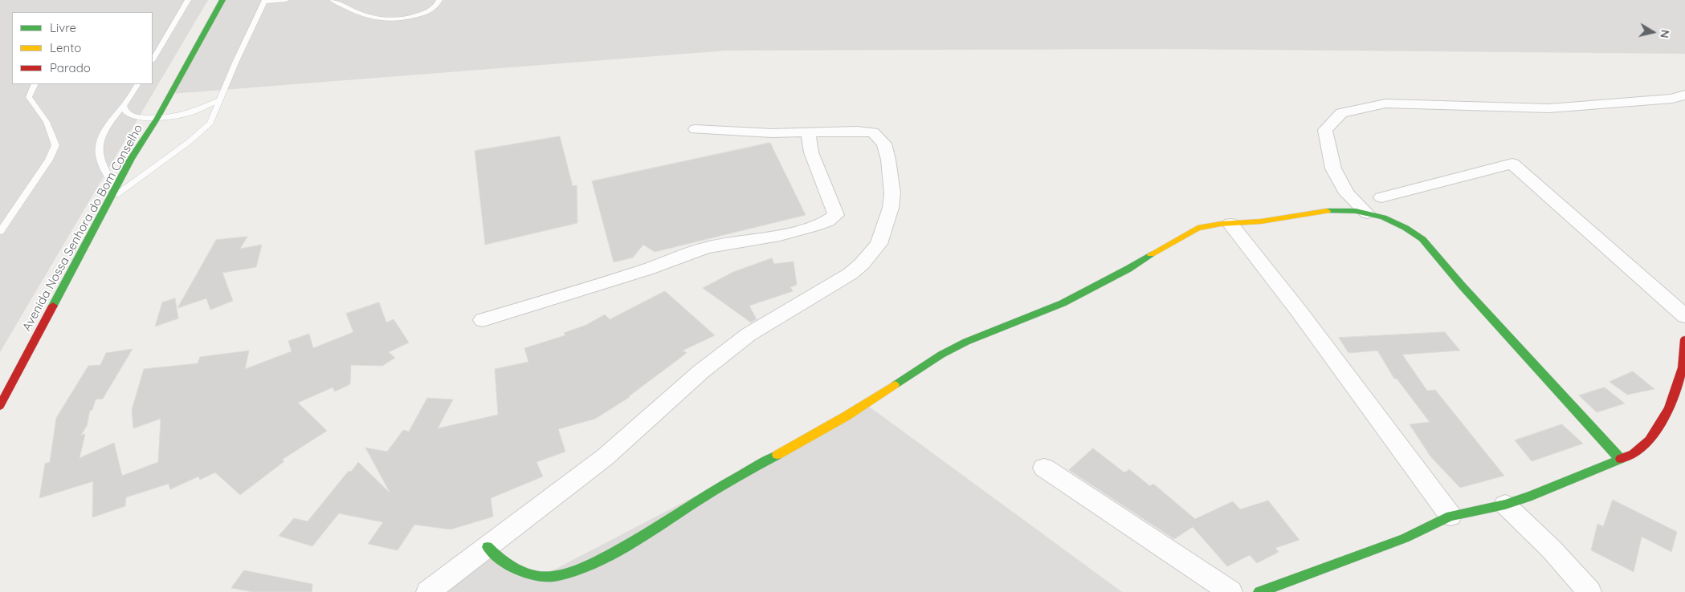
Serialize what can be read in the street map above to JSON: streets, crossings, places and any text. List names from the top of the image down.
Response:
{
  "streets": {
    "street": ["Avenida Nossa Senhora do Bom Conselho"]
  },
  "legend": ["Livre", "Lento", "Parado"],
  "north": "right"
}
